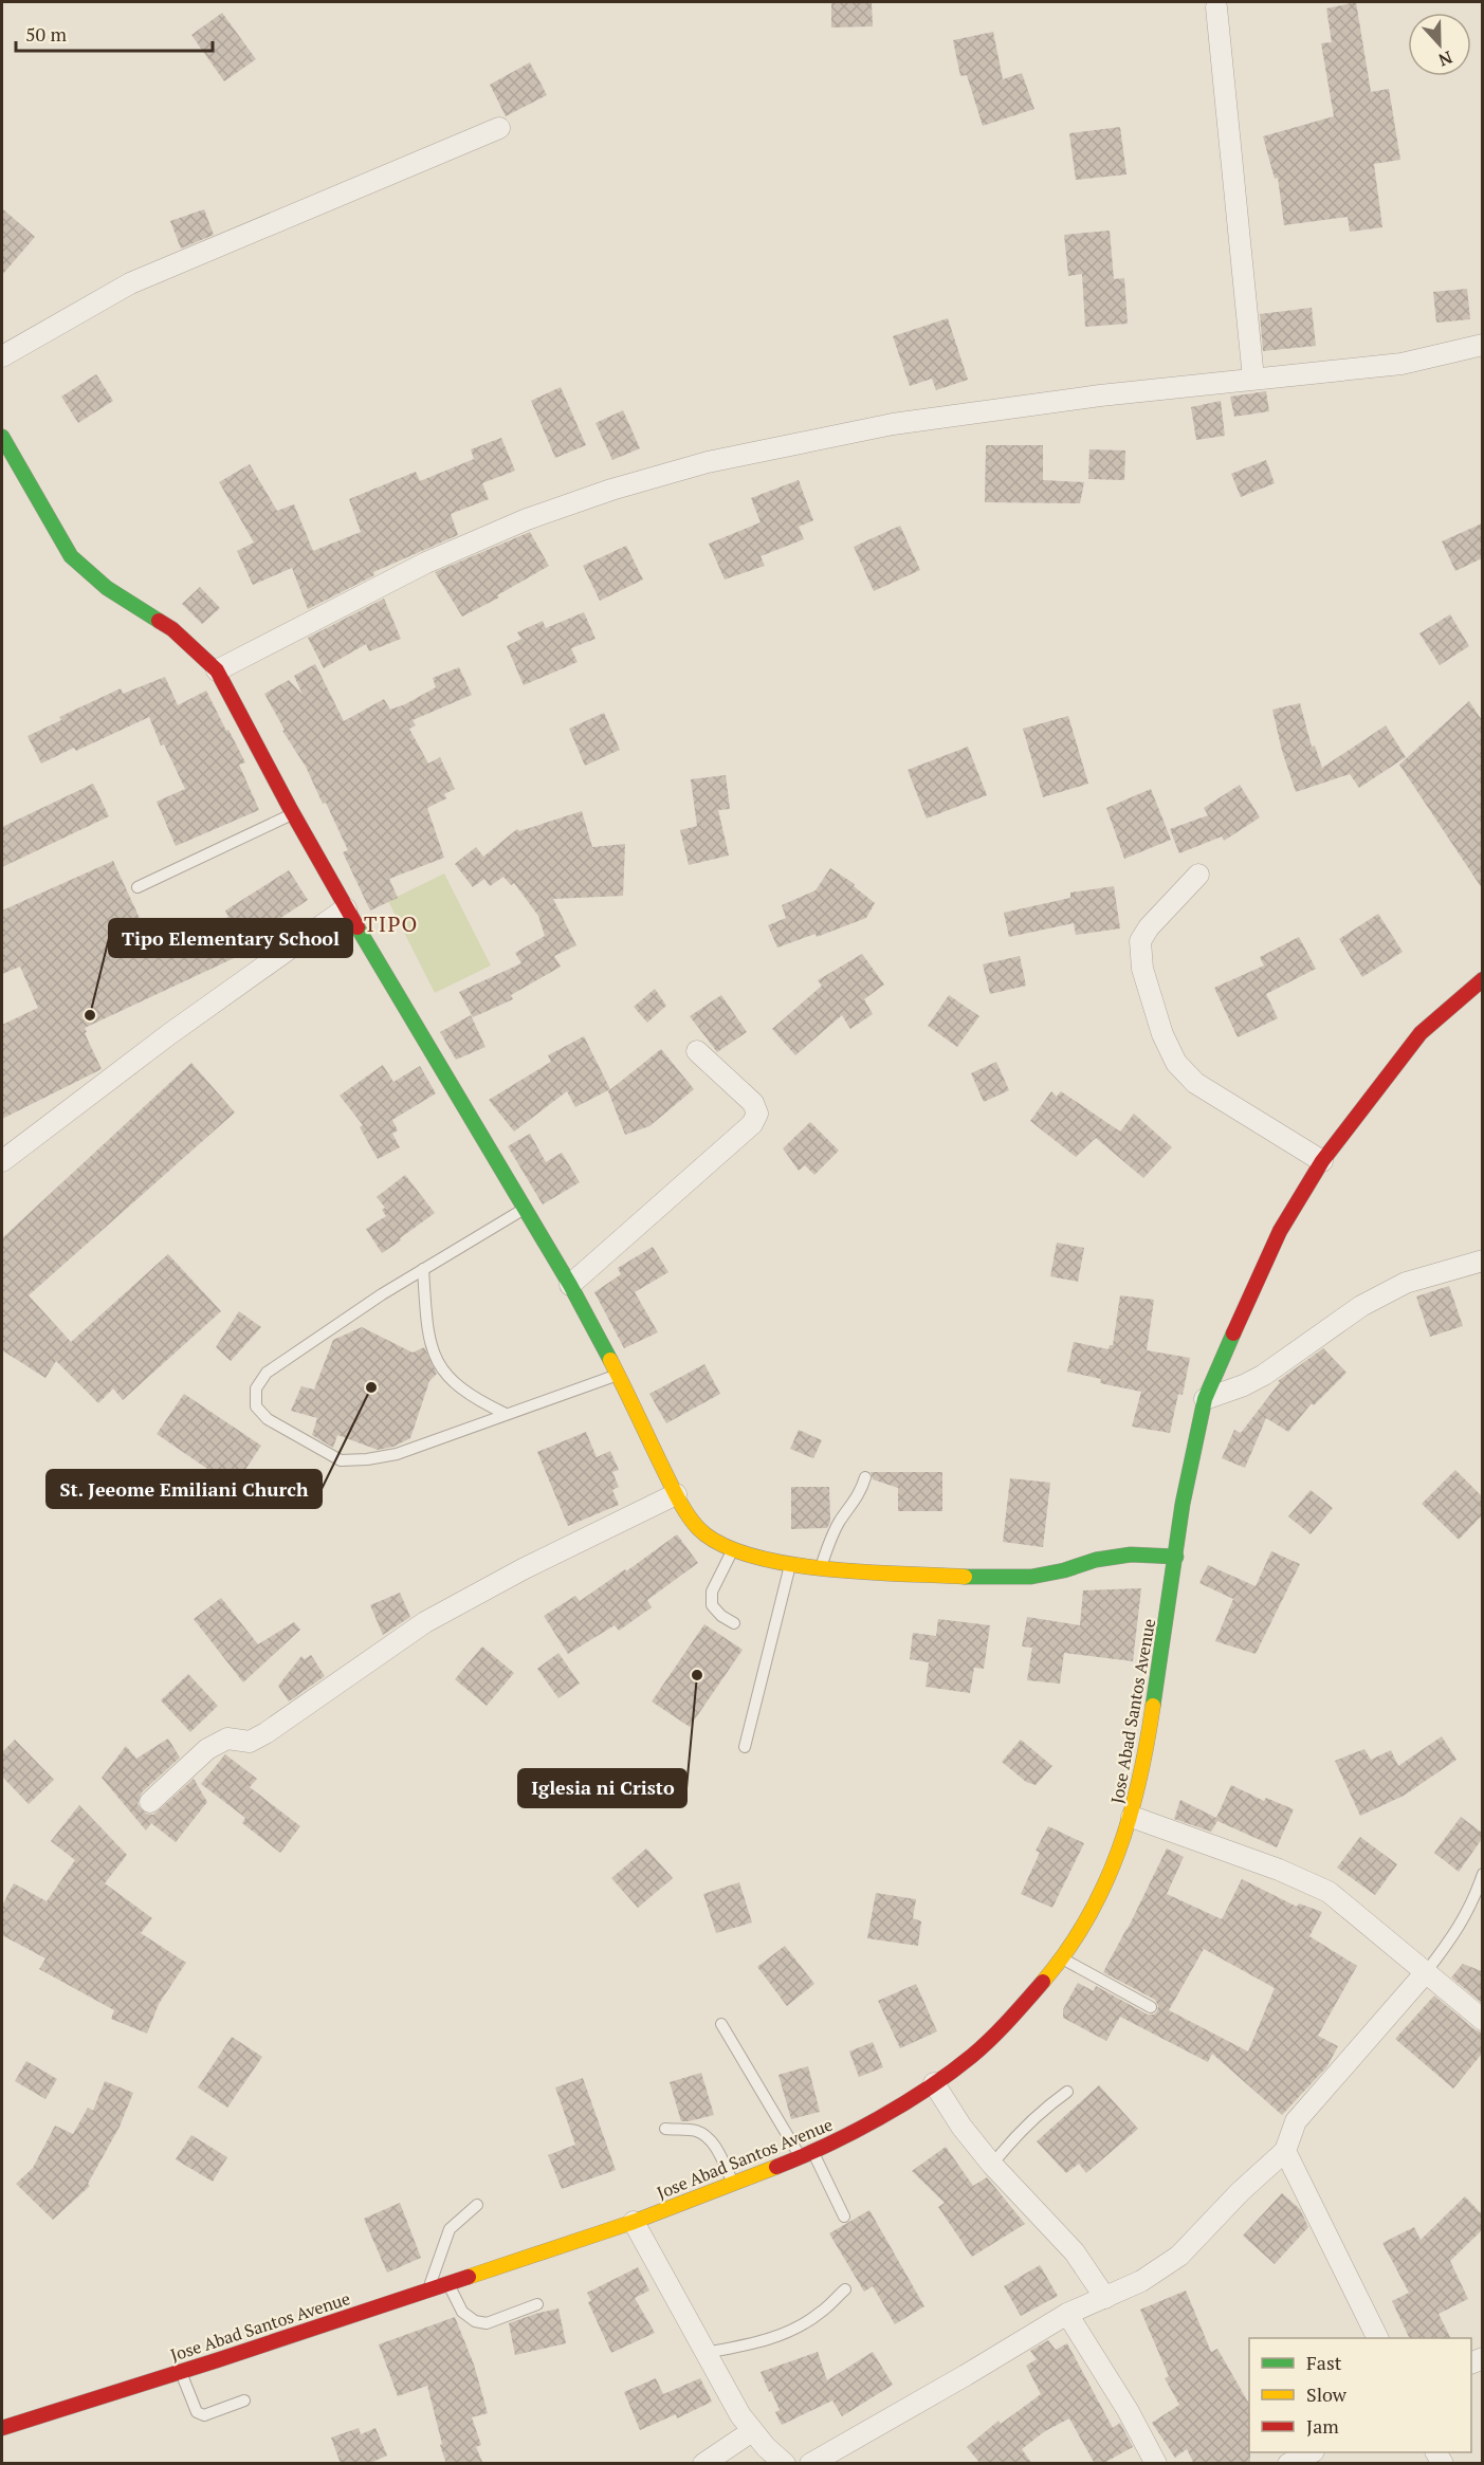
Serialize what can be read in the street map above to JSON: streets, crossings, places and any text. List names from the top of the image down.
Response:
{
  "streets": {
    "main road": ["Jose Abad Santos Avenue"]
  },
  "districts": ["TIPO"],
  "places": ["Tipo Elementary School", "St. Jeeome Emiliani Church", "Iglesia ni Cristo"],
  "legend": ["Fast", "Slow", "Jam"],
  "scale_bar": "50 m",
  "north": "bottom"
}
